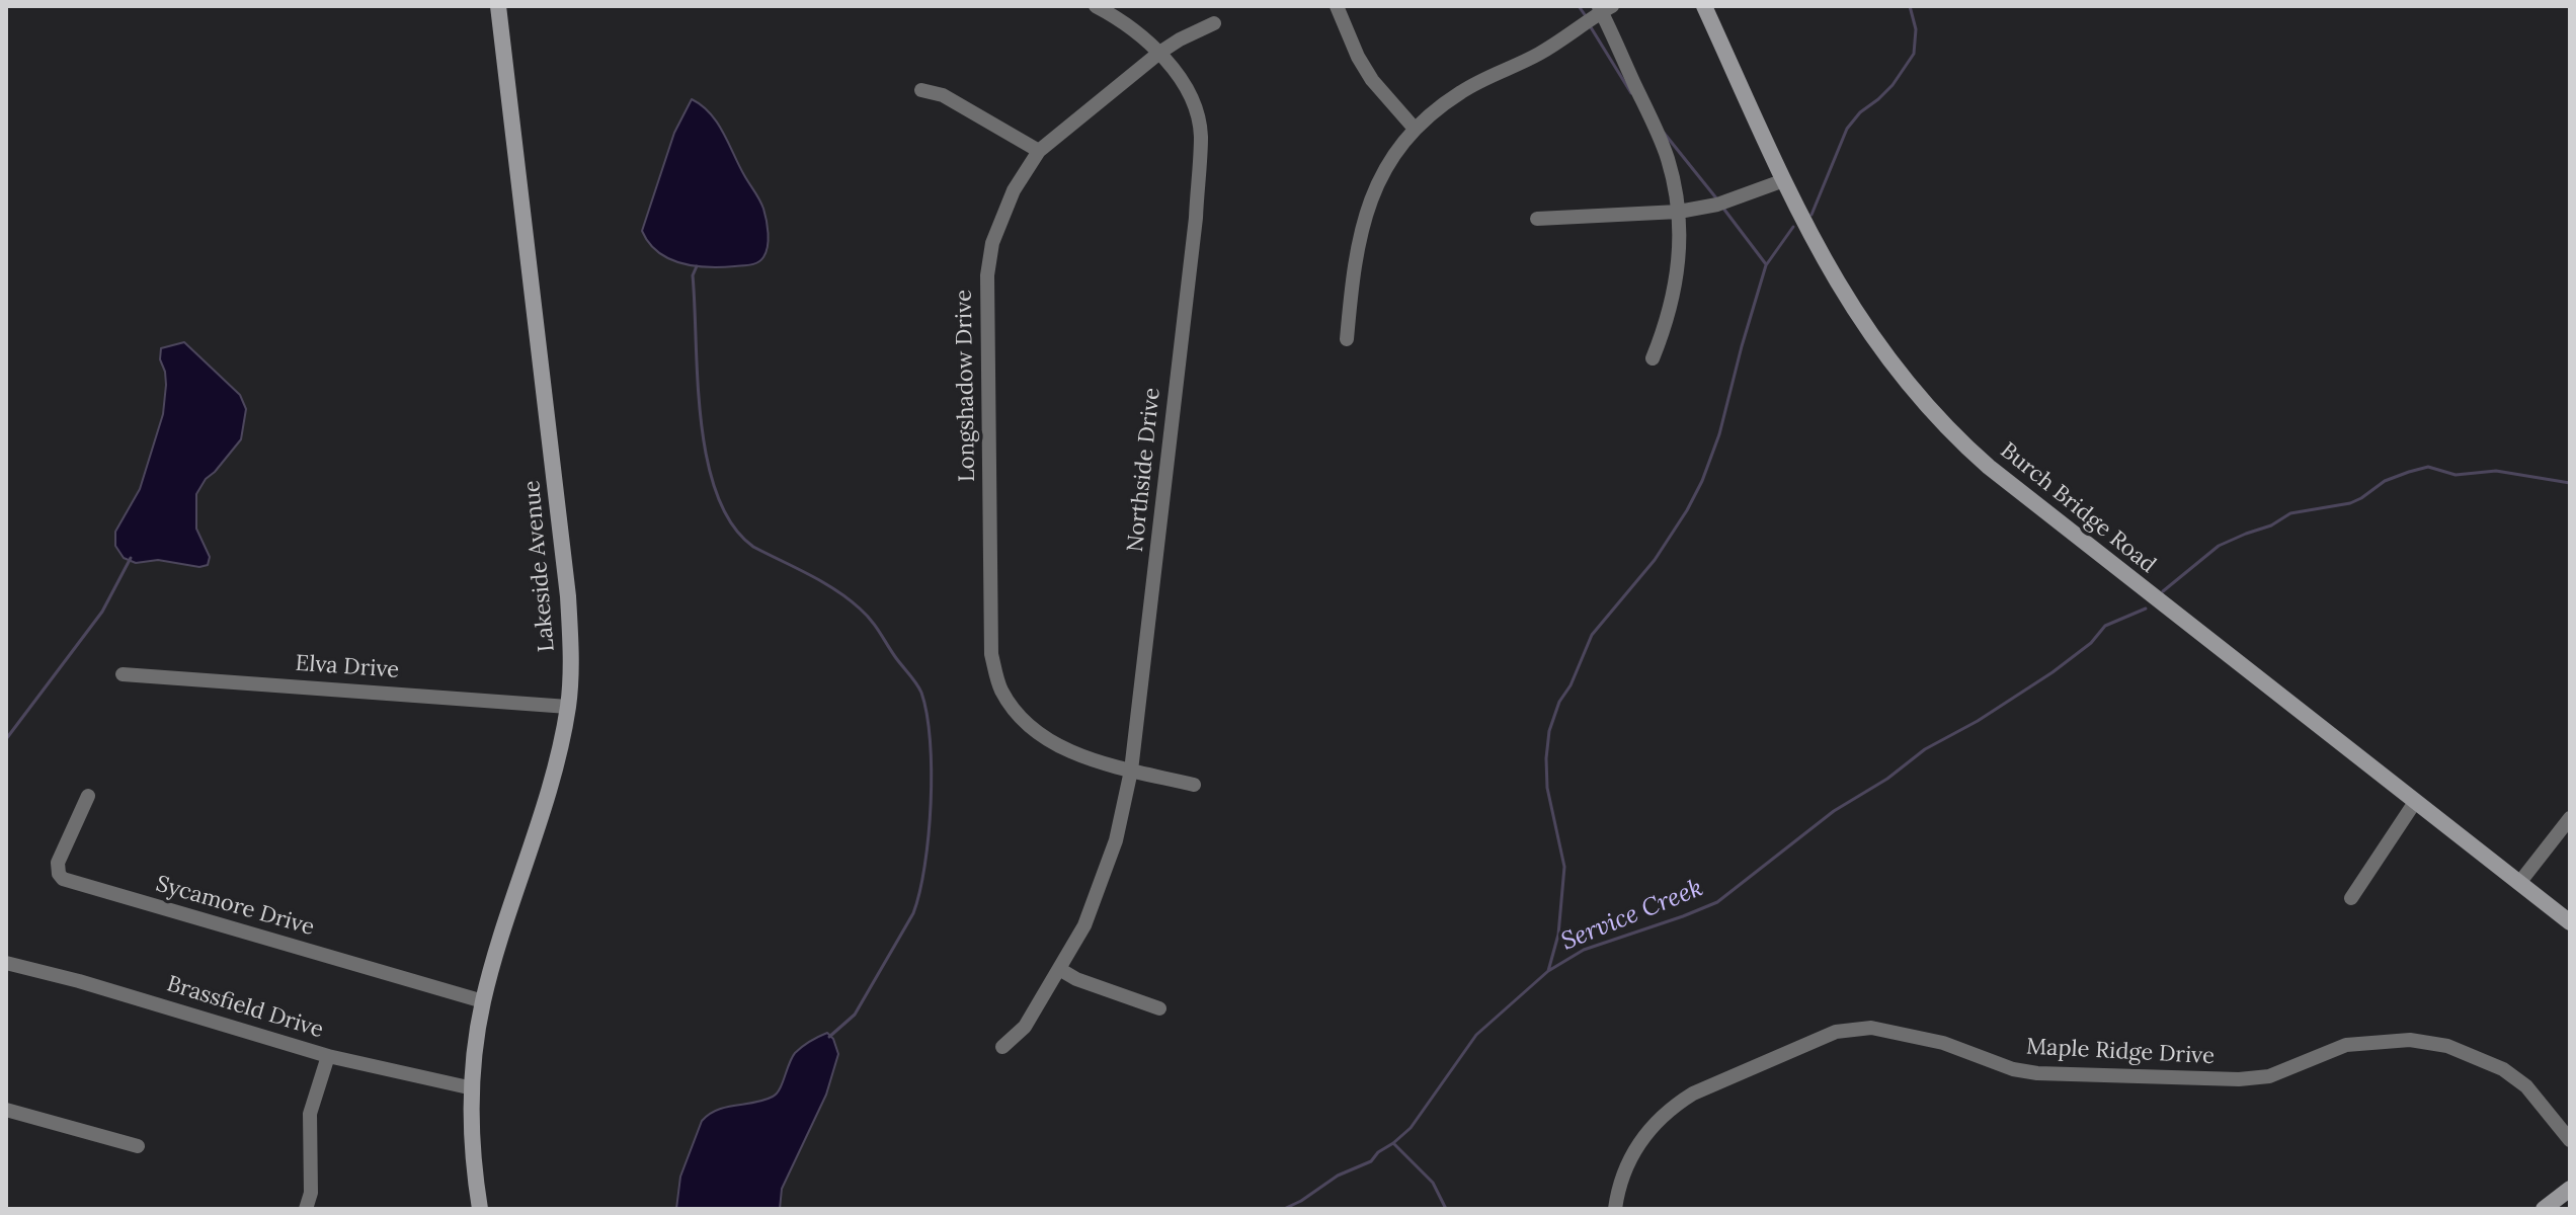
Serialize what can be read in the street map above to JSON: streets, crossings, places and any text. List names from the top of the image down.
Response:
{
  "streets": {
    "street": [
      "Longshadow Drive",
      "Northside Drive",
      "Burch Bridge Road",
      "Lakeside Avenue",
      "Elva Drive",
      "Sycamore Drive",
      "Brassfield Drive",
      "Maple Ridge Drive"
    ]
  },
  "crossings": [
    ["Longshadow Drive", "Northside Drive"],
    ["Lakeside Avenue", "Elva Drive"],
    ["Lakeside Avenue", "Sycamore Drive"],
    ["Lakeside Avenue", "Brassfield Drive"]
  ],
  "water": ["Service Creek"]
}
